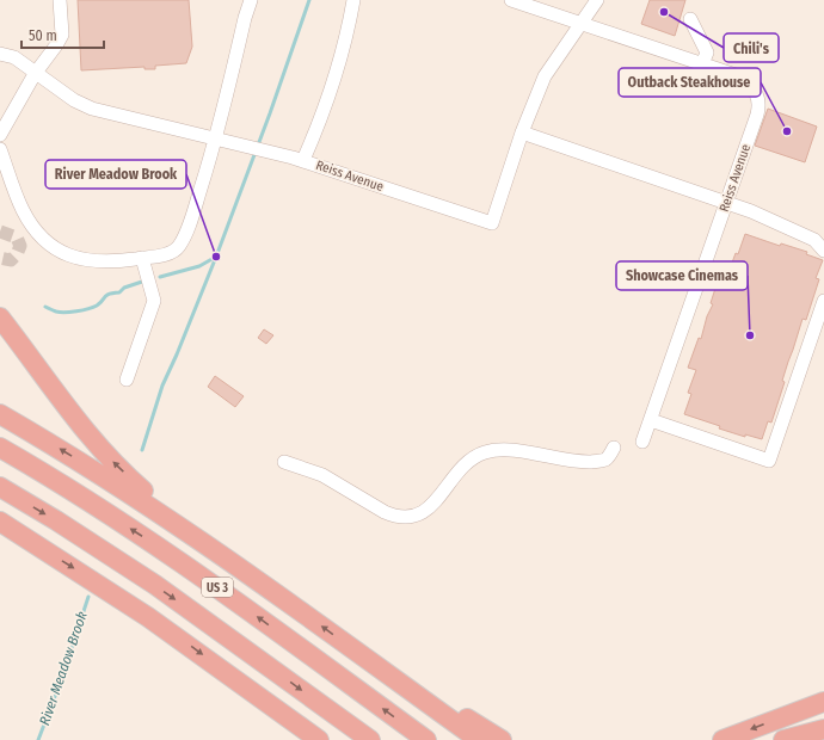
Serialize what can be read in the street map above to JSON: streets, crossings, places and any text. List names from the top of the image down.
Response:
{
  "streets": {
    "highway": ["US 3"],
    "lane": ["Reiss Avenue"]
  },
  "water": ["River Meadow Brook"],
  "places": [
    "Chili's",
    "Outback Steakhouse",
    "River Meadow Brook",
    "Showcase Cinemas"
  ],
  "scale_bar": "50 m"
}
